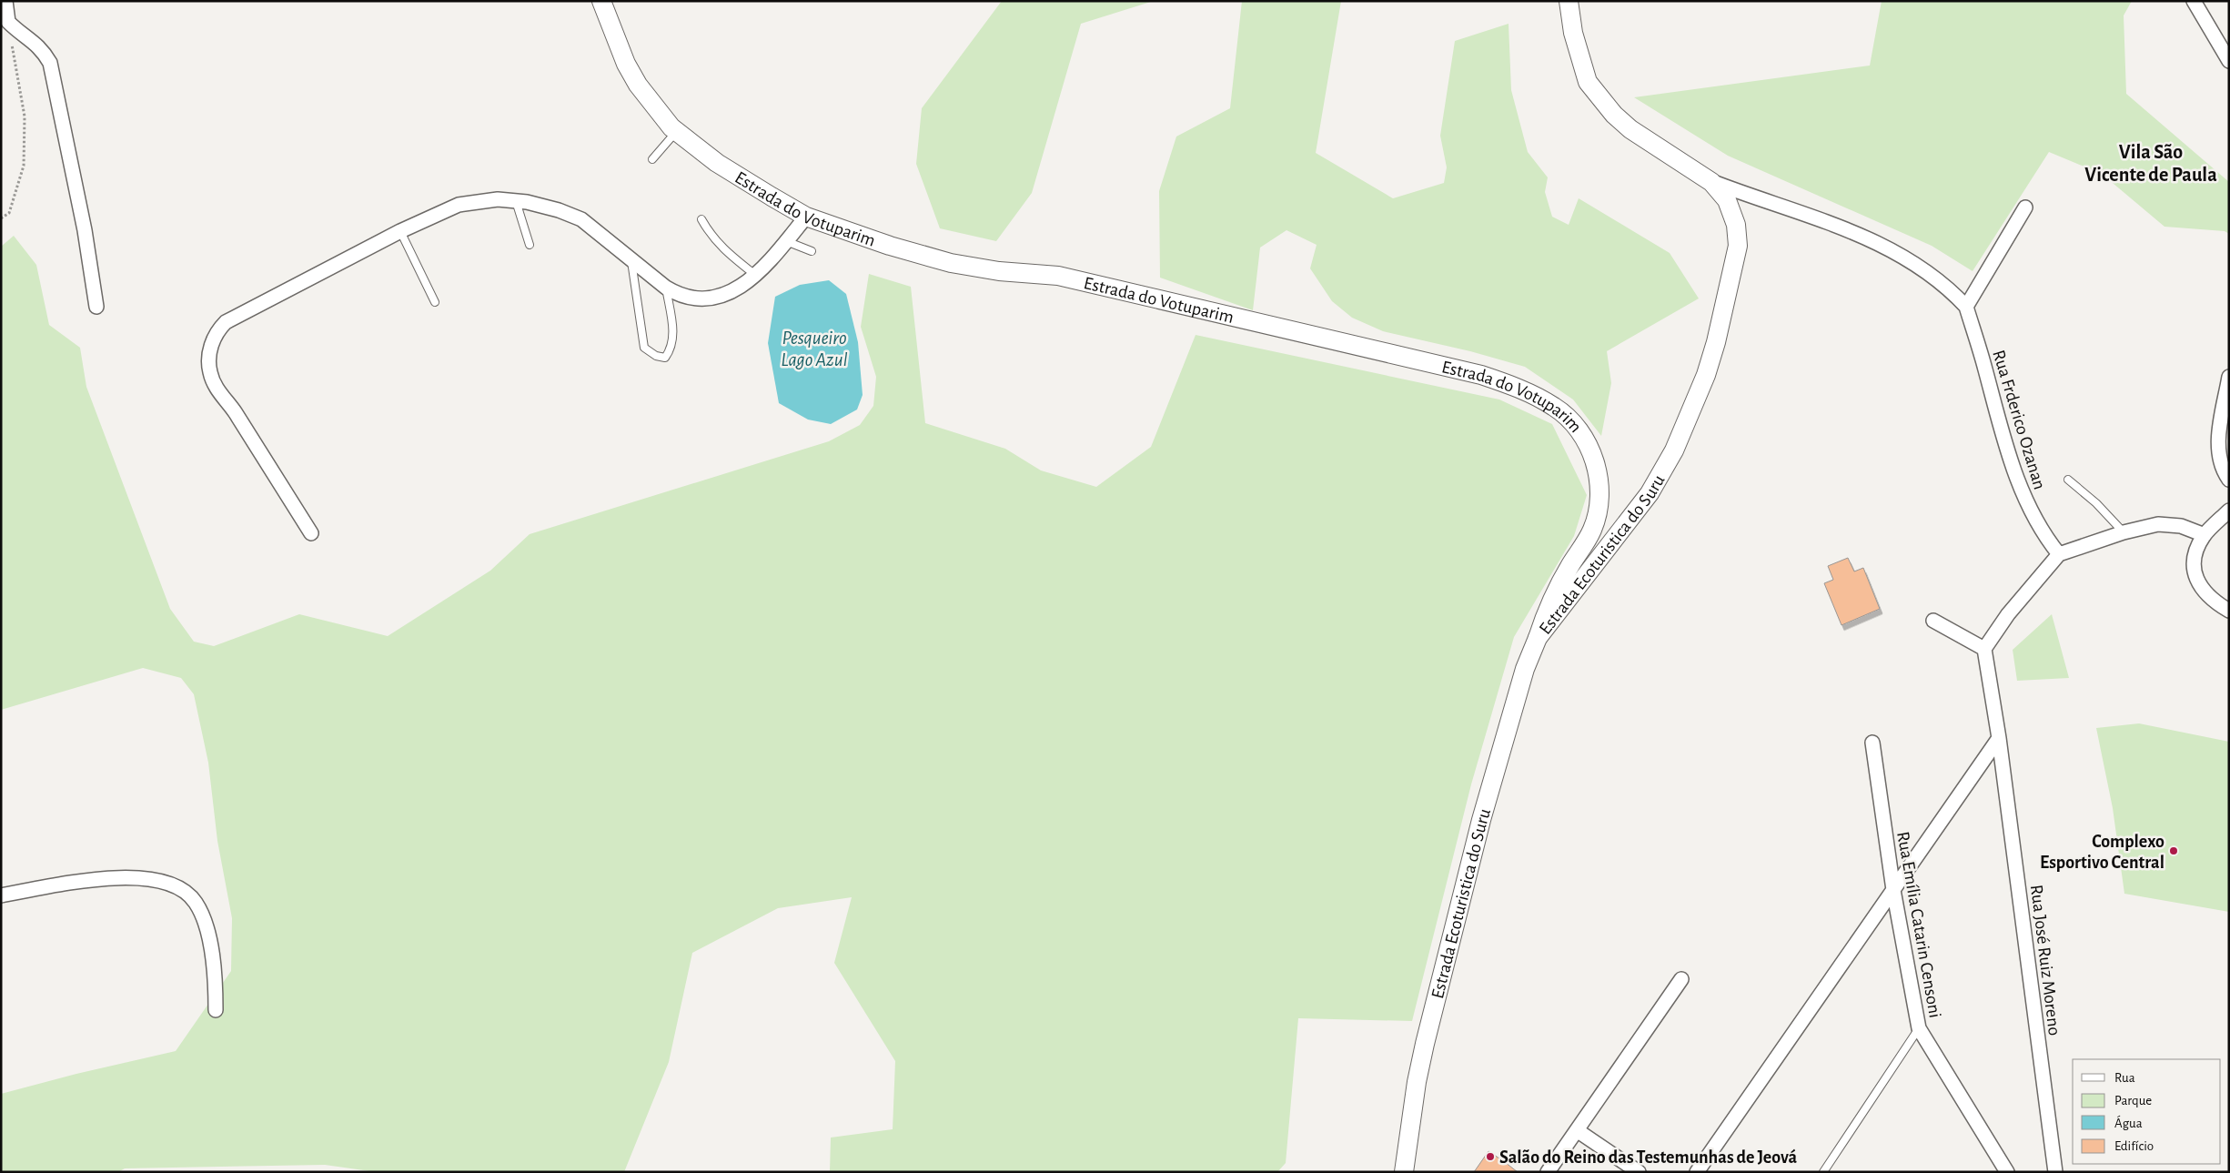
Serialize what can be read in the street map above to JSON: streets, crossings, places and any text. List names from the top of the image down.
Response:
{
  "streets": {
    "street": [
      "Estrada do Votuparim",
      "Rua Frderico Ozanan",
      "Estrada Ecoturistica do Suru",
      "Rua Emília Catarin Censoni",
      "Rua José Ruiz Moreno"
    ]
  },
  "crossings": [
    ["Estrada do Votuparim", "Estrada Ecoturistica do Suru"]
  ],
  "districts": ["Vila São Vicente de Paula"],
  "water": ["Pesqueiro Lago Azul"],
  "places": ["Complexo Esportivo Central", "Salão do Reino das Testemunhas de Jeová"],
  "legend": [
    "Rua",
    "Parque",
    "Água",
    "Edifício"
  ]
}
